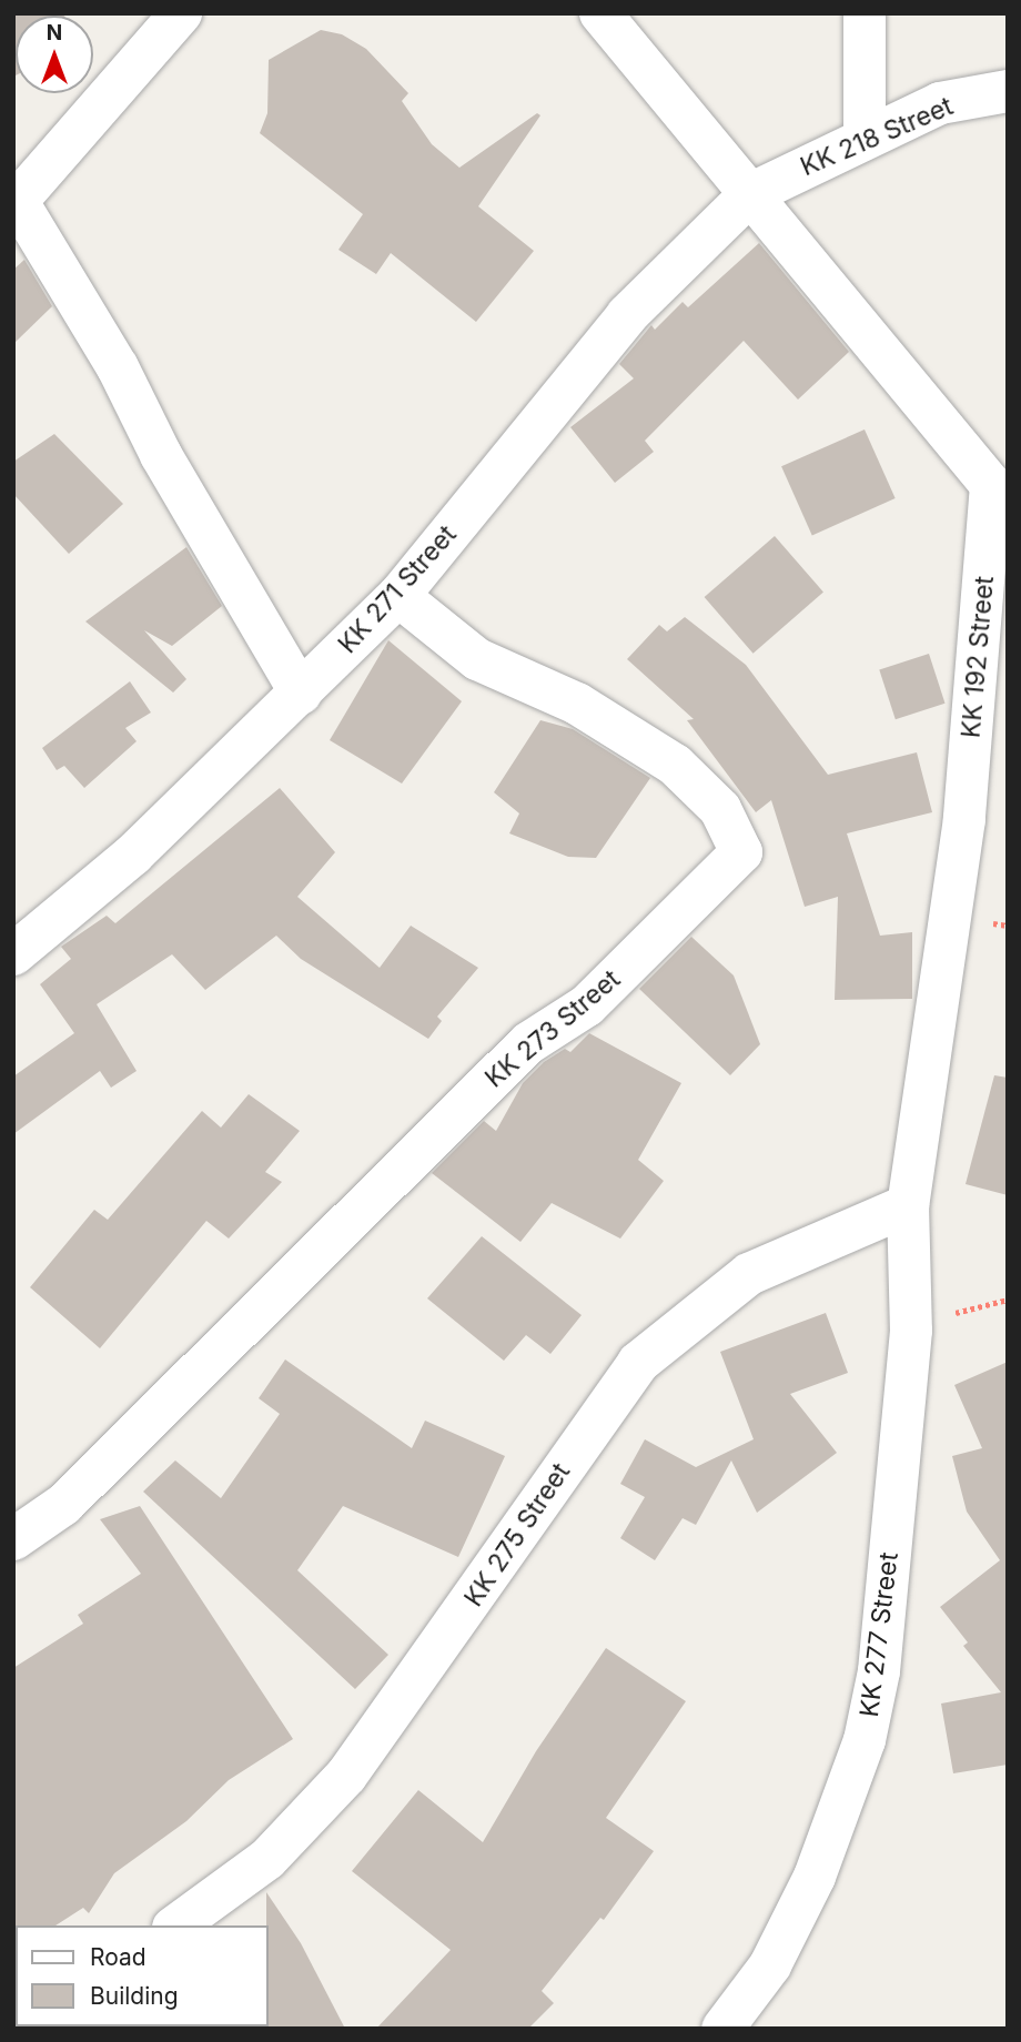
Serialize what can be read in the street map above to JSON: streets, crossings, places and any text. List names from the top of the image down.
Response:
{
  "streets": {
    "street": [
      "KK 218 Street",
      "KK 271 Street",
      "KK 192 Street",
      "KK 273 Street",
      "KK 275 Street",
      "KK 277 Street"
    ]
  },
  "crossings": [
    ["KK 218 Street", "KK 271 Street"],
    ["KK 218 Street", "KK 192 Street"],
    ["KK 271 Street", "KK 192 Street"],
    ["KK 271 Street", "KK 273 Street"],
    ["KK 192 Street", "KK 275 Street"],
    ["KK 192 Street", "KK 277 Street"],
    ["KK 275 Street", "KK 277 Street"]
  ],
  "legend": ["Road", "Building"],
  "north": "top"
}
